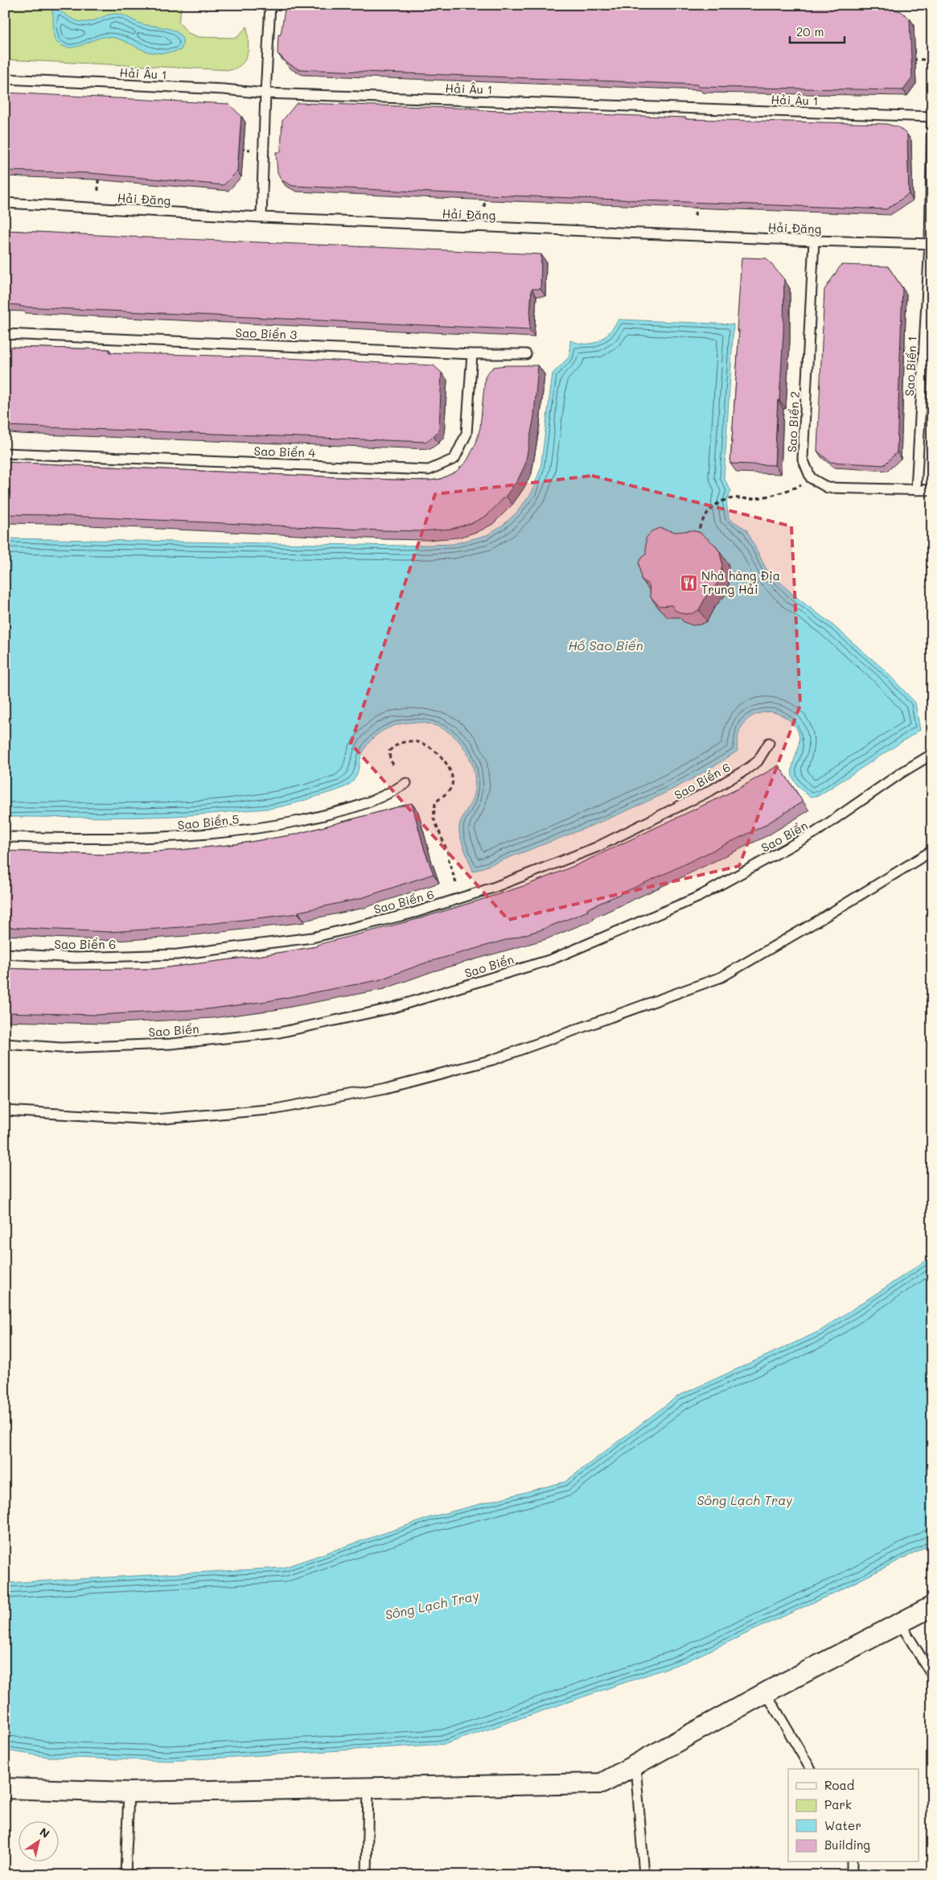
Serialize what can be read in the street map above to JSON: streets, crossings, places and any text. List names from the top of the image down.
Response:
{
  "streets": {
    "lane": [
      "Hải Âu 1",
      "Hải Đăng",
      "Sao Biển 3",
      "Sao Biển 1",
      "Sao Biển 2",
      "Sao Biển 4",
      "Sao Biển 6",
      "Sao Biển 5",
      "Sao Biển"
    ]
  },
  "crossings": [
    ["Hải Âu 1", "Sao Biển 1"],
    ["Hải Đăng", "Sao Biển 1"],
    ["Hải Đăng", "Sao Biển 2"],
    ["Sao Biển 3", "Sao Biển 4"]
  ],
  "water": ["Hồ Sao Biển", "Sông Lạch Tray"],
  "places": {
    "restaurant": ["Nhà hàng Địa Trung Hải"]
  },
  "legend": [
    "Road",
    "Park",
    "Water",
    "Building"
  ],
  "scale_bar": "20 m",
  "north": "top right"
}
